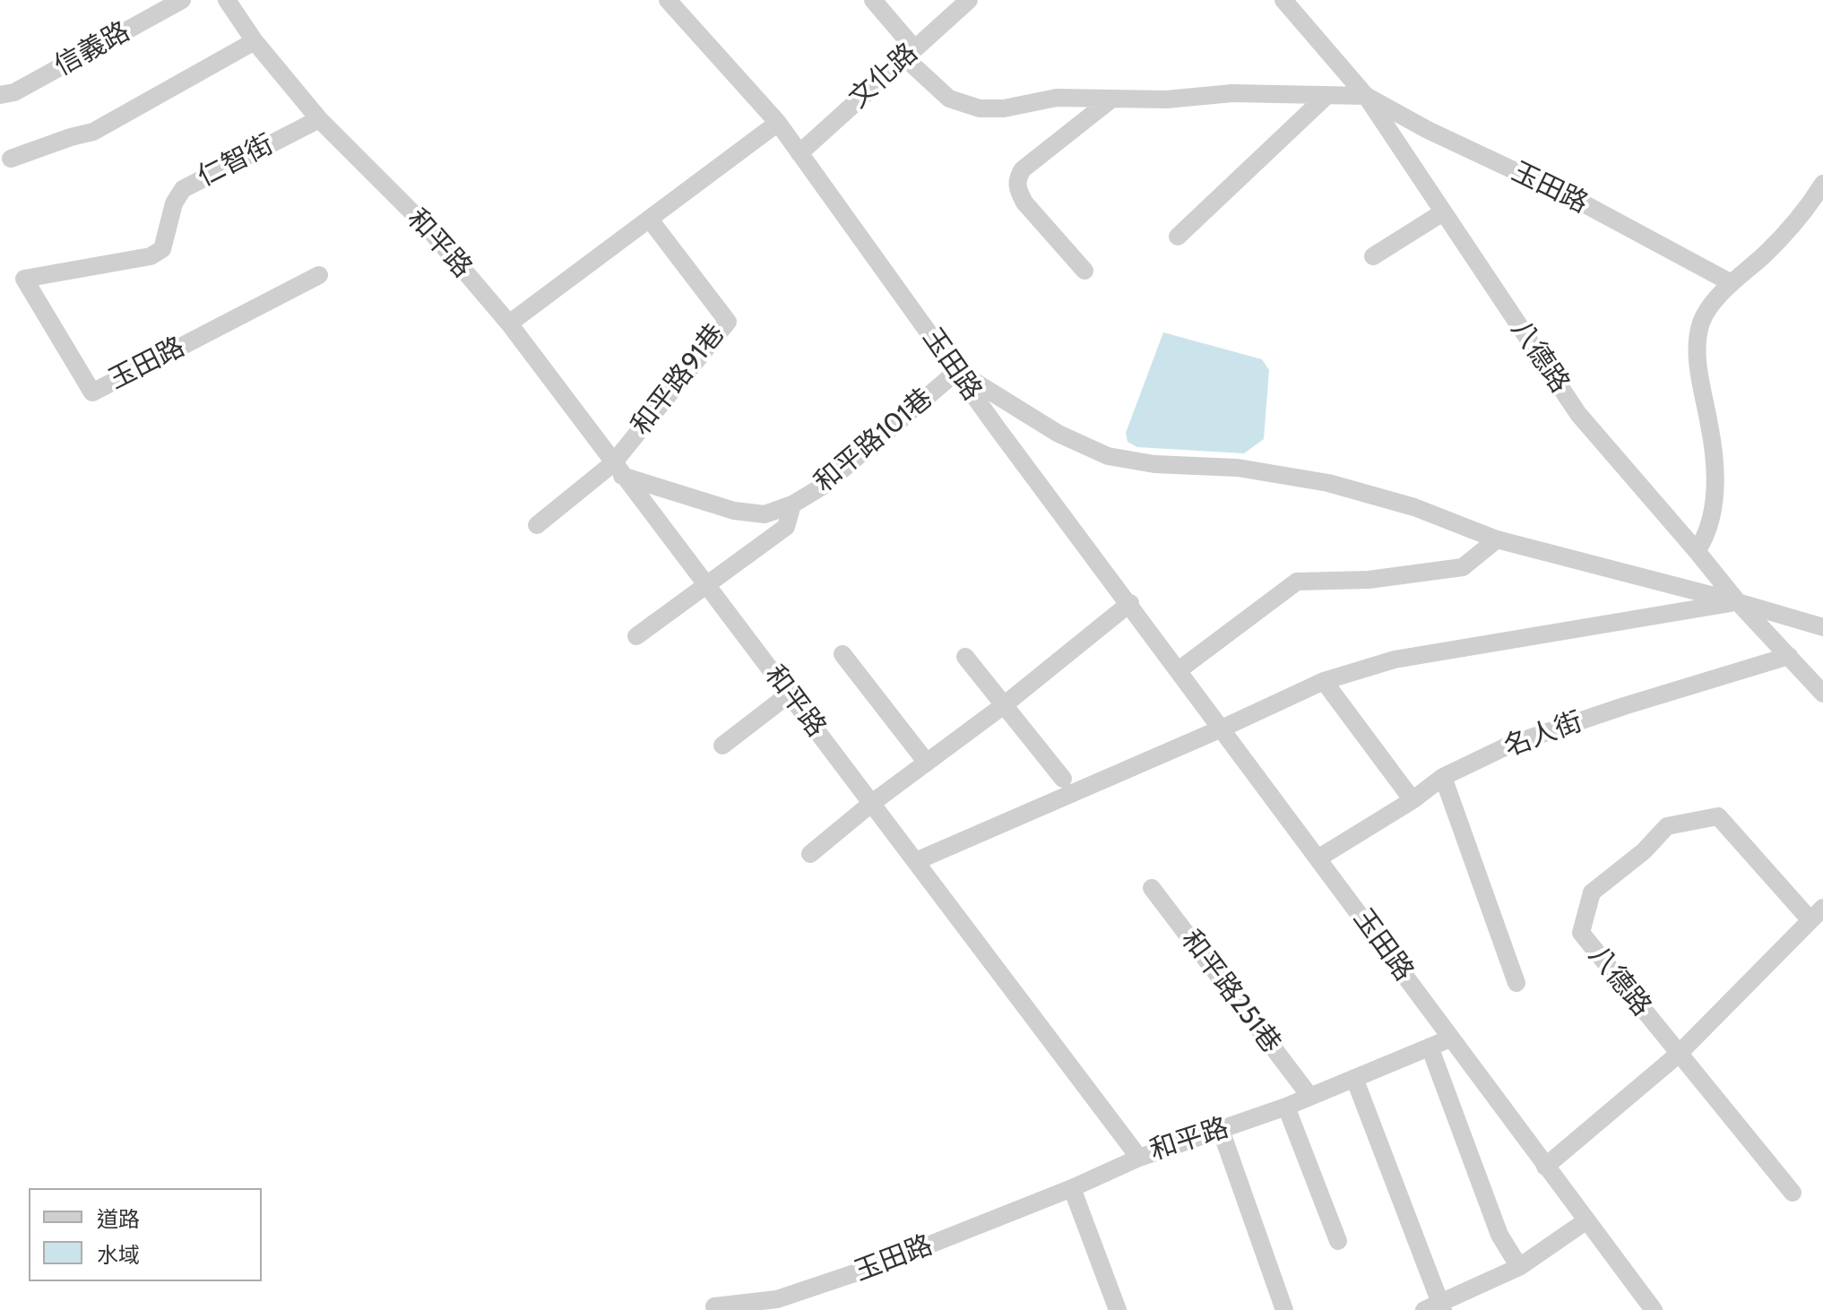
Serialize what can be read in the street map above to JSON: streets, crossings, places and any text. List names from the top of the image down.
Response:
{
  "streets": {
    "street": [
      "信義路",
      "文化路",
      "仁智街",
      "玉田路",
      "和平路",
      "八德路",
      "和平路91巷",
      "和平路101巷",
      "名人街",
      "和平路251巷"
    ]
  },
  "crossings": [
    ["文化路", "玉田路"],
    ["仁智街", "玉田路"],
    ["仁智街", "和平路"],
    ["玉田路", "和平路"],
    ["玉田路", "八德路"],
    ["玉田路", "和平路101巷"],
    ["玉田路", "名人街"],
    ["和平路", "和平路91巷"],
    ["和平路", "和平路101巷"],
    ["和平路", "和平路251巷"],
    ["八德路", "名人街"],
    ["和平路91巷", "和平路101巷"]
  ],
  "legend": ["道路", "水域"]
}
